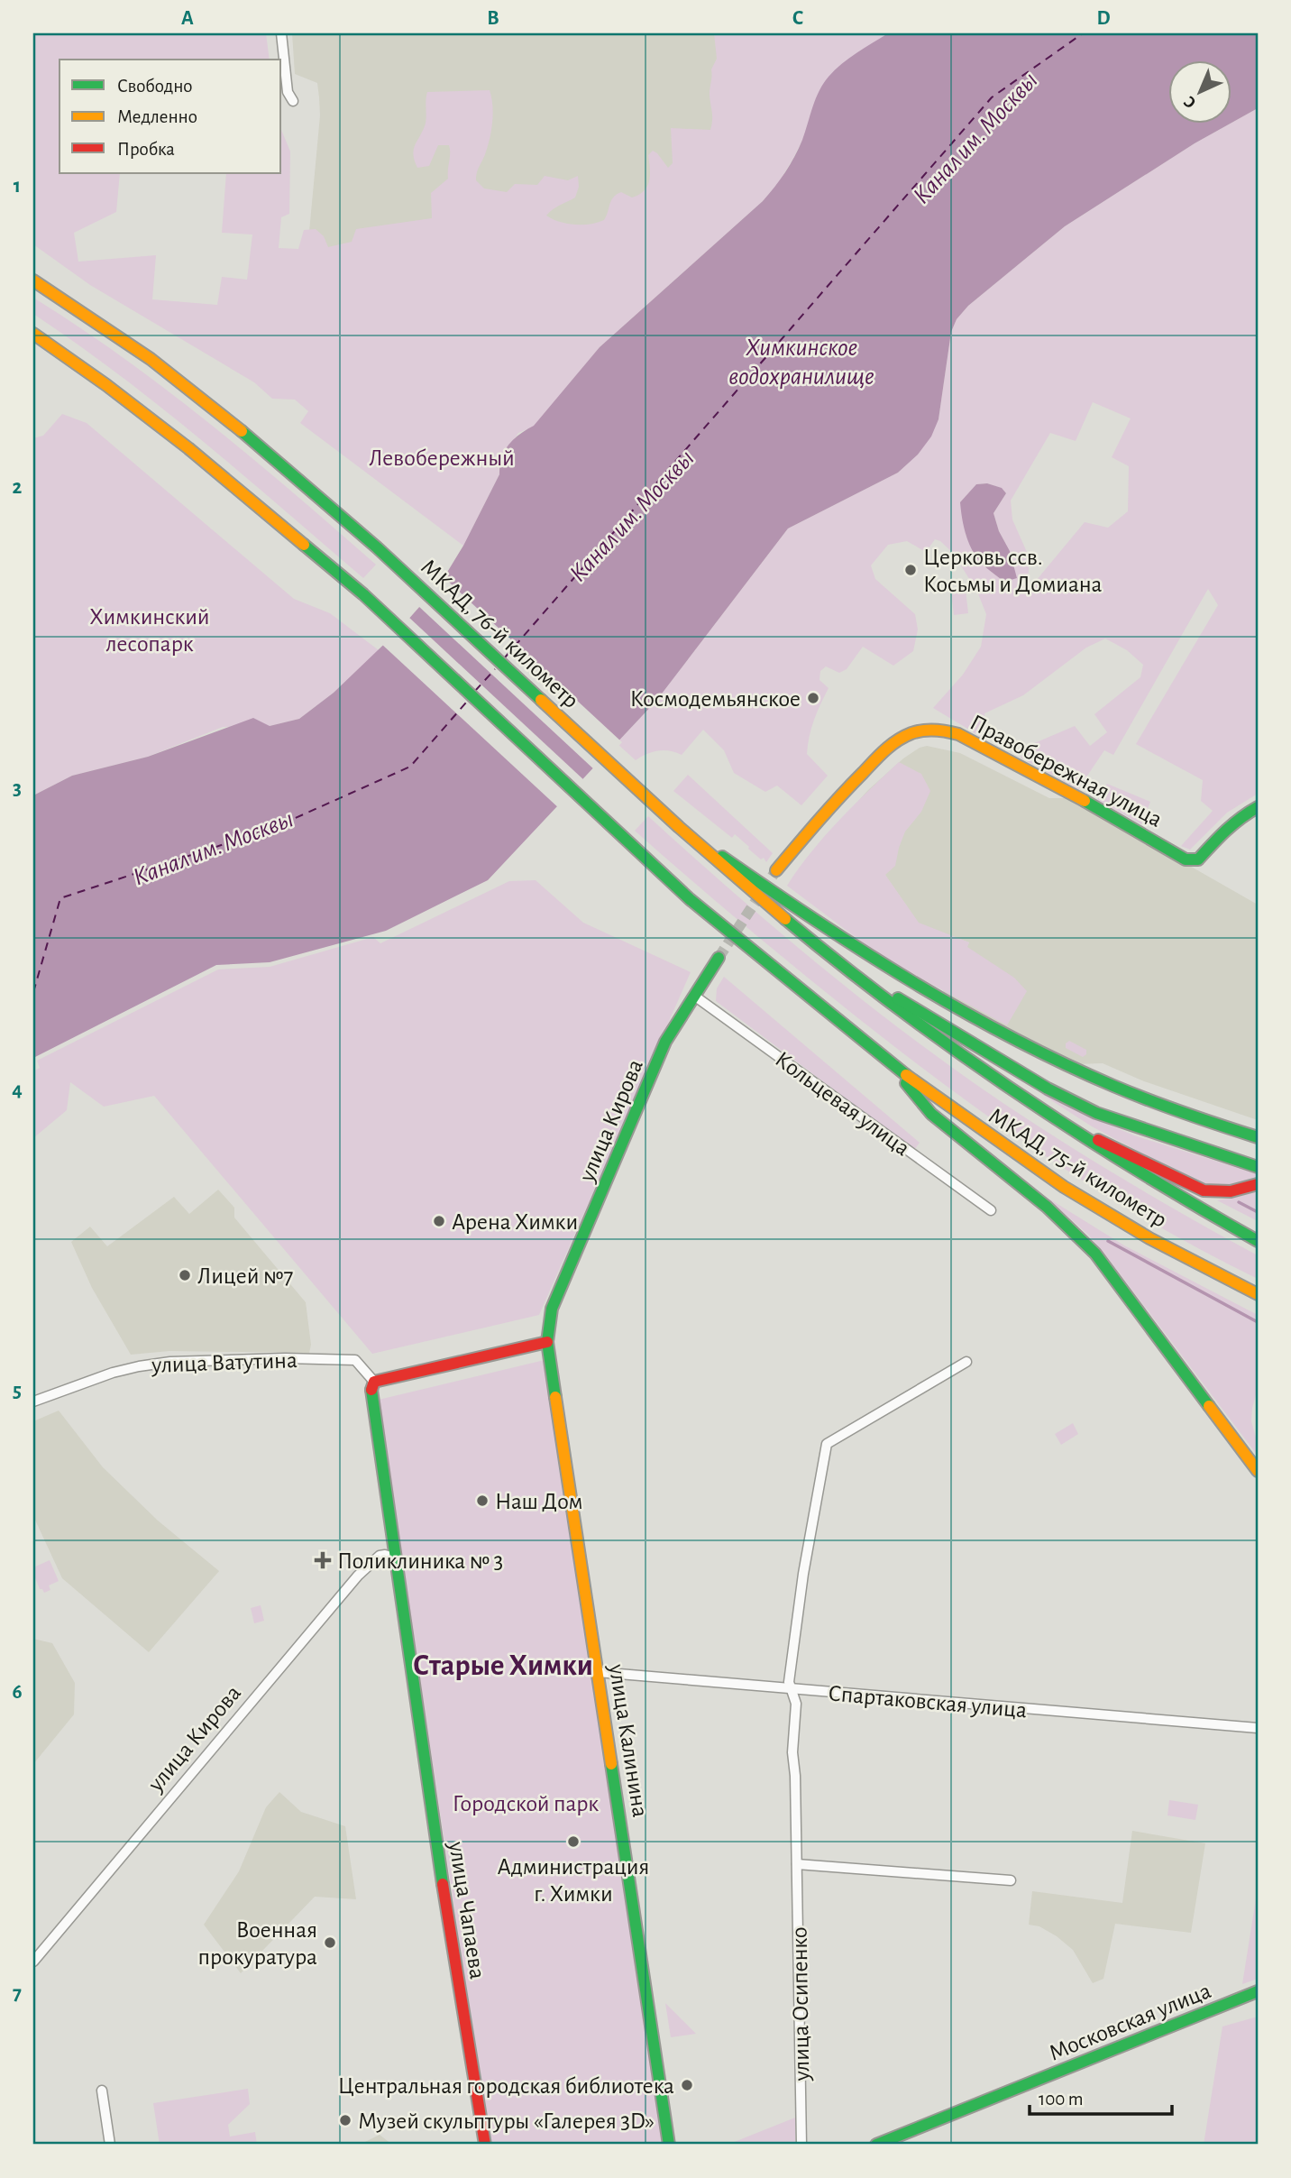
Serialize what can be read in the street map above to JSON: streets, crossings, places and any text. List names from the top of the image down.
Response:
{
  "streets": {
    "main road": [
      "МКАД, 76-й километр",
      "Правобережная улица",
      "улица Кирова",
      "МКАД, 75-й километр",
      "улица Калинина",
      "улица Чапаева",
      "Московская улица"
    ],
    "street": [
      "Кольцевая улица",
      "улица Ватутина",
      "Спартаковская улица",
      "улица Осипенко"
    ]
  },
  "crossings": [
    ["МКАД, 76-й километр", "МКАД, 75-й километр"],
    ["Кольцевая улица", "улица Кирова"],
    ["улица Кирова", "улица Калинина"],
    ["улица Кирова", "улица Чапаева"],
    ["улица Ватутина", "улица Чапаева"],
    ["Спартаковская улица", "улица Калинина"],
    ["Спартаковская улица", "улица Осипенко"]
  ],
  "districts": ["Старые Химки"],
  "water": ["Канал им. Москвы", "Химкинское водохранилище"],
  "parks": ["Левобережный", "Химкинский лесопарк", "Городской парк"],
  "places": {
    "other": [
      "Церковь ссв. Косьмы и Домиана",
      "Космодемьянское",
      "Арена Химки",
      "Лицей №7",
      "Наш Дом",
      "Администрация г. Химки",
      "Военная прокуратура",
      "Центральная городская библиотека",
      "Музей скульптуры «Галерея 3D»"
    ],
    "health": ["Поликлиника № 3"]
  },
  "legend": ["Свободно", "Медленно", "Пробка"],
  "scale_bar": "100 m",
  "north": "bottom left",
  "grid": {
    "columns": [
      "A",
      "B",
      "C",
      "D"
    ],
    "rows": [
      "1",
      "2",
      "3",
      "4",
      "5",
      "6",
      "7"
    ]
  }
}
